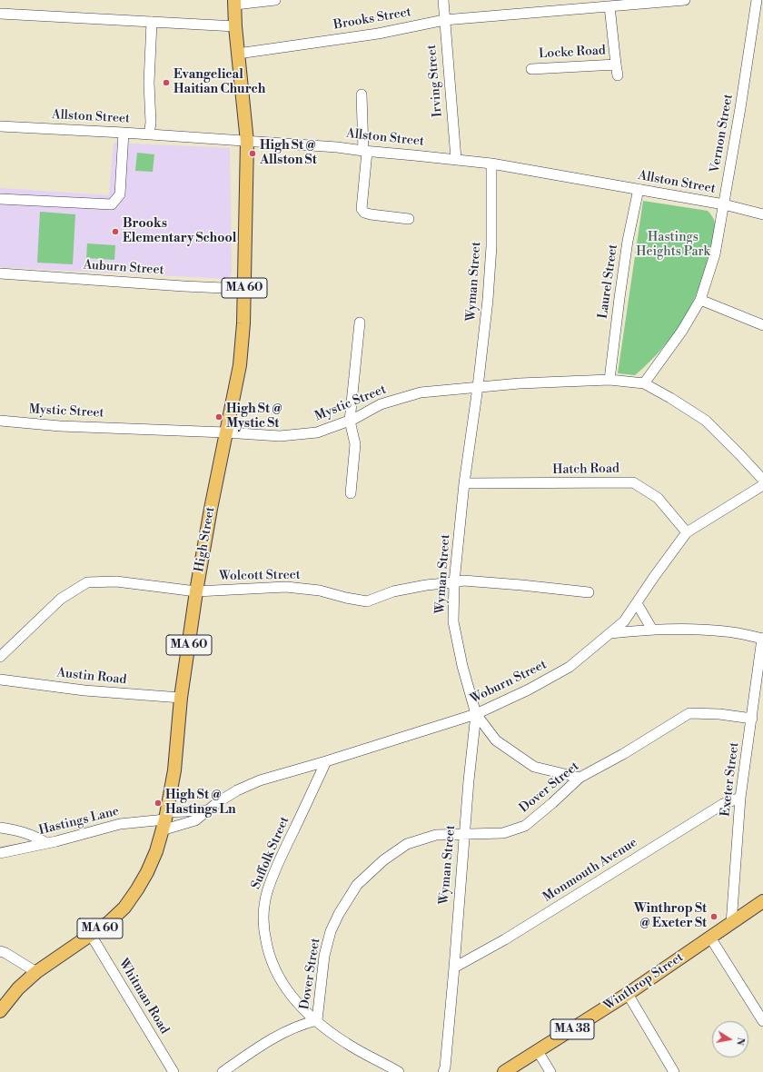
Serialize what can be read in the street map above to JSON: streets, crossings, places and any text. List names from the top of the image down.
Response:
{
  "streets": {
    "main road": [
      "MA 60",
      "High Street",
      "Winthrop Street",
      "MA 38"
    ],
    "street": [
      "Brooks Street",
      "Locke Road",
      "Irving Street",
      "Allston Street",
      "Vernon Street",
      "Auburn Street",
      "Wyman Street",
      "Laurel Street",
      "Mystic Street",
      "Hatch Road",
      "Wolcott Street",
      "Austin Road",
      "Woburn Street",
      "Exeter Street",
      "Dover Street",
      "Hastings Lane",
      "Suffolk Street",
      "Monmouth Avenue",
      "Whitman Road"
    ]
  },
  "crossings": [
    ["Brooks Street", "Irving Street"],
    ["Brooks Street", "High Street"],
    ["Irving Street", "Allston Street"],
    ["Allston Street", "Vernon Street"],
    ["Allston Street", "Wyman Street"],
    ["Allston Street", "Laurel Street"],
    ["Allston Street", "High Street"],
    ["Vernon Street", "Mystic Street"],
    ["Auburn Street", "High Street"],
    ["Wyman Street", "Mystic Street"],
    ["Wyman Street", "Hatch Road"],
    ["Wyman Street", "Wolcott Street"],
    ["Wyman Street", "Woburn Street"],
    ["Wyman Street", "Dover Street"],
    ["Wyman Street", "Monmouth Avenue"],
    ["Laurel Street", "Mystic Street"],
    ["Mystic Street", "High Street"],
    ["Hatch Road", "Woburn Street"],
    ["High Street", "Wolcott Street"],
    ["High Street", "Austin Road"],
    ["High Street", "Woburn Street"],
    ["High Street", "Hastings Lane"],
    ["High Street", "Whitman Road"],
    ["Woburn Street", "Hastings Lane"],
    ["Woburn Street", "Suffolk Street"],
    ["Exeter Street", "Dover Street"],
    ["Exeter Street", "Monmouth Avenue"],
    ["Exeter Street", "Winthrop Street"],
    ["Dover Street", "Suffolk Street"]
  ],
  "parks": ["Hastings Heights Park"],
  "places": [
    "Evangelical Haitian Church",
    "High St @ Allston St",
    "Brooks Elementary School",
    "High St @ Mystic St",
    "High St @ Hastings Ln",
    "Winthrop St @ Exeter St"
  ],
  "north": "right"
}
